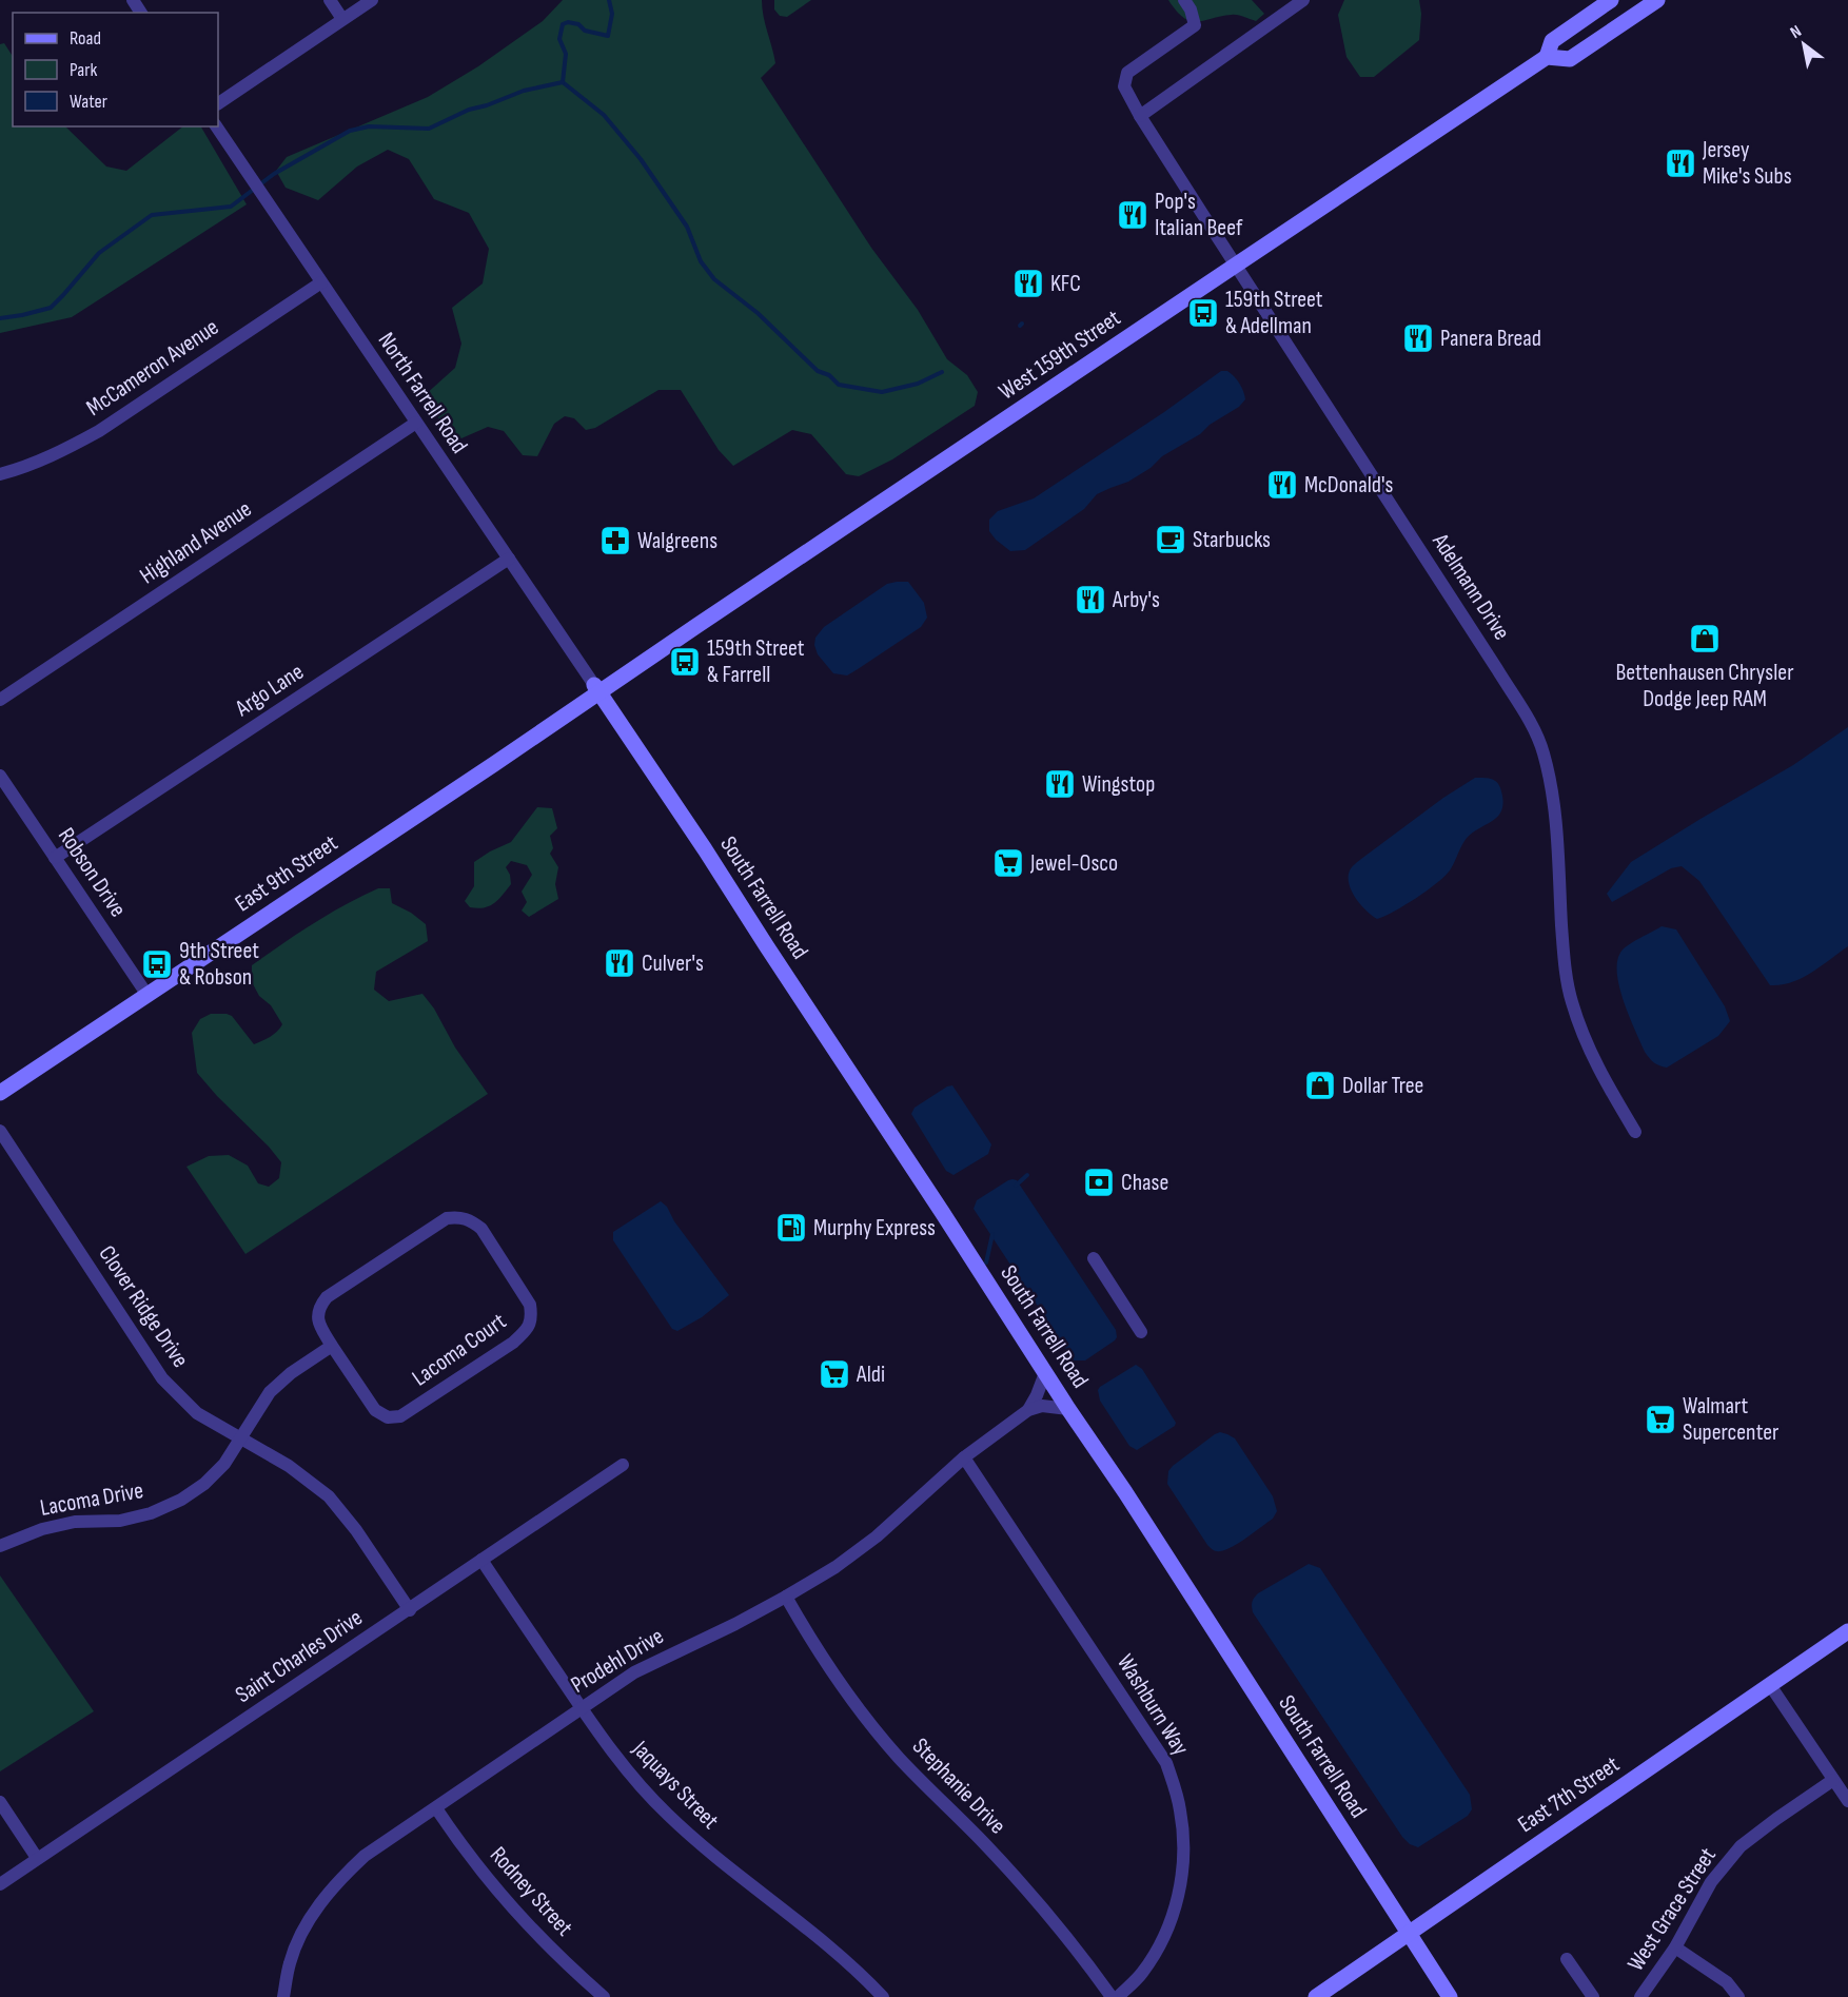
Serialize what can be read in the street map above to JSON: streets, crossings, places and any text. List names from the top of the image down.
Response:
{
  "streets": {
    "street": [
      "West 159th Street",
      "McCameron Avenue",
      "North Farrell Road",
      "Highland Avenue",
      "Adelmann Drive",
      "Argo Lane",
      "Robson Drive",
      "East 9th Street",
      "South Farrell Road",
      "Clover Ridge Drive",
      "Lacoma Court",
      "Lacoma Drive",
      "Saint Charles Drive",
      "Prodehl Drive",
      "Washburn Way",
      "Jaquays Street",
      "Stephanie Drive",
      "East 7th Street",
      "Rodney Street",
      "West Grace Street"
    ]
  },
  "crossings": [
    ["West 159th Street", "North Farrell Road"],
    ["West 159th Street", "Adelmann Drive"],
    ["West 159th Street", "East 9th Street"],
    ["West 159th Street", "South Farrell Road"],
    ["McCameron Avenue", "North Farrell Road"],
    ["North Farrell Road", "Highland Avenue"],
    ["North Farrell Road", "Argo Lane"],
    ["North Farrell Road", "East 9th Street"],
    ["North Farrell Road", "South Farrell Road"],
    ["Argo Lane", "Robson Drive"],
    ["Robson Drive", "East 9th Street"],
    ["East 9th Street", "South Farrell Road"],
    ["South Farrell Road", "Prodehl Drive"],
    ["South Farrell Road", "East 7th Street"],
    ["Clover Ridge Drive", "Lacoma Drive"],
    ["Clover Ridge Drive", "Saint Charles Drive"],
    ["Saint Charles Drive", "Jaquays Street"],
    ["Prodehl Drive", "Washburn Way"],
    ["Prodehl Drive", "Jaquays Street"],
    ["Prodehl Drive", "Stephanie Drive"],
    ["Prodehl Drive", "Rodney Street"]
  ],
  "places": {
    "restaurant": [
      "Jersey Mike's Subs",
      "Pop's Italian Beef",
      "KFC",
      "Panera Bread",
      "McDonald's",
      "Arby's",
      "Wingstop",
      "Culver's"
    ],
    "bus stop": ["159th Street & Adellman", "159th Street & Farrell", "9th Street & Robson"],
    "cafe": ["Starbucks"],
    "pharmacy": ["Walgreens"],
    "shop": ["Bettenhausen Chrysler Dodge Jeep RAM", "Dollar Tree"],
    "supermarket": ["Jewel-Osco", "Aldi", "Walmart Supercenter"],
    "bank": ["Chase"],
    "fuel station": ["Murphy Express"]
  },
  "legend": ["Road", "Park", "Water"],
  "north": "top left"
}
